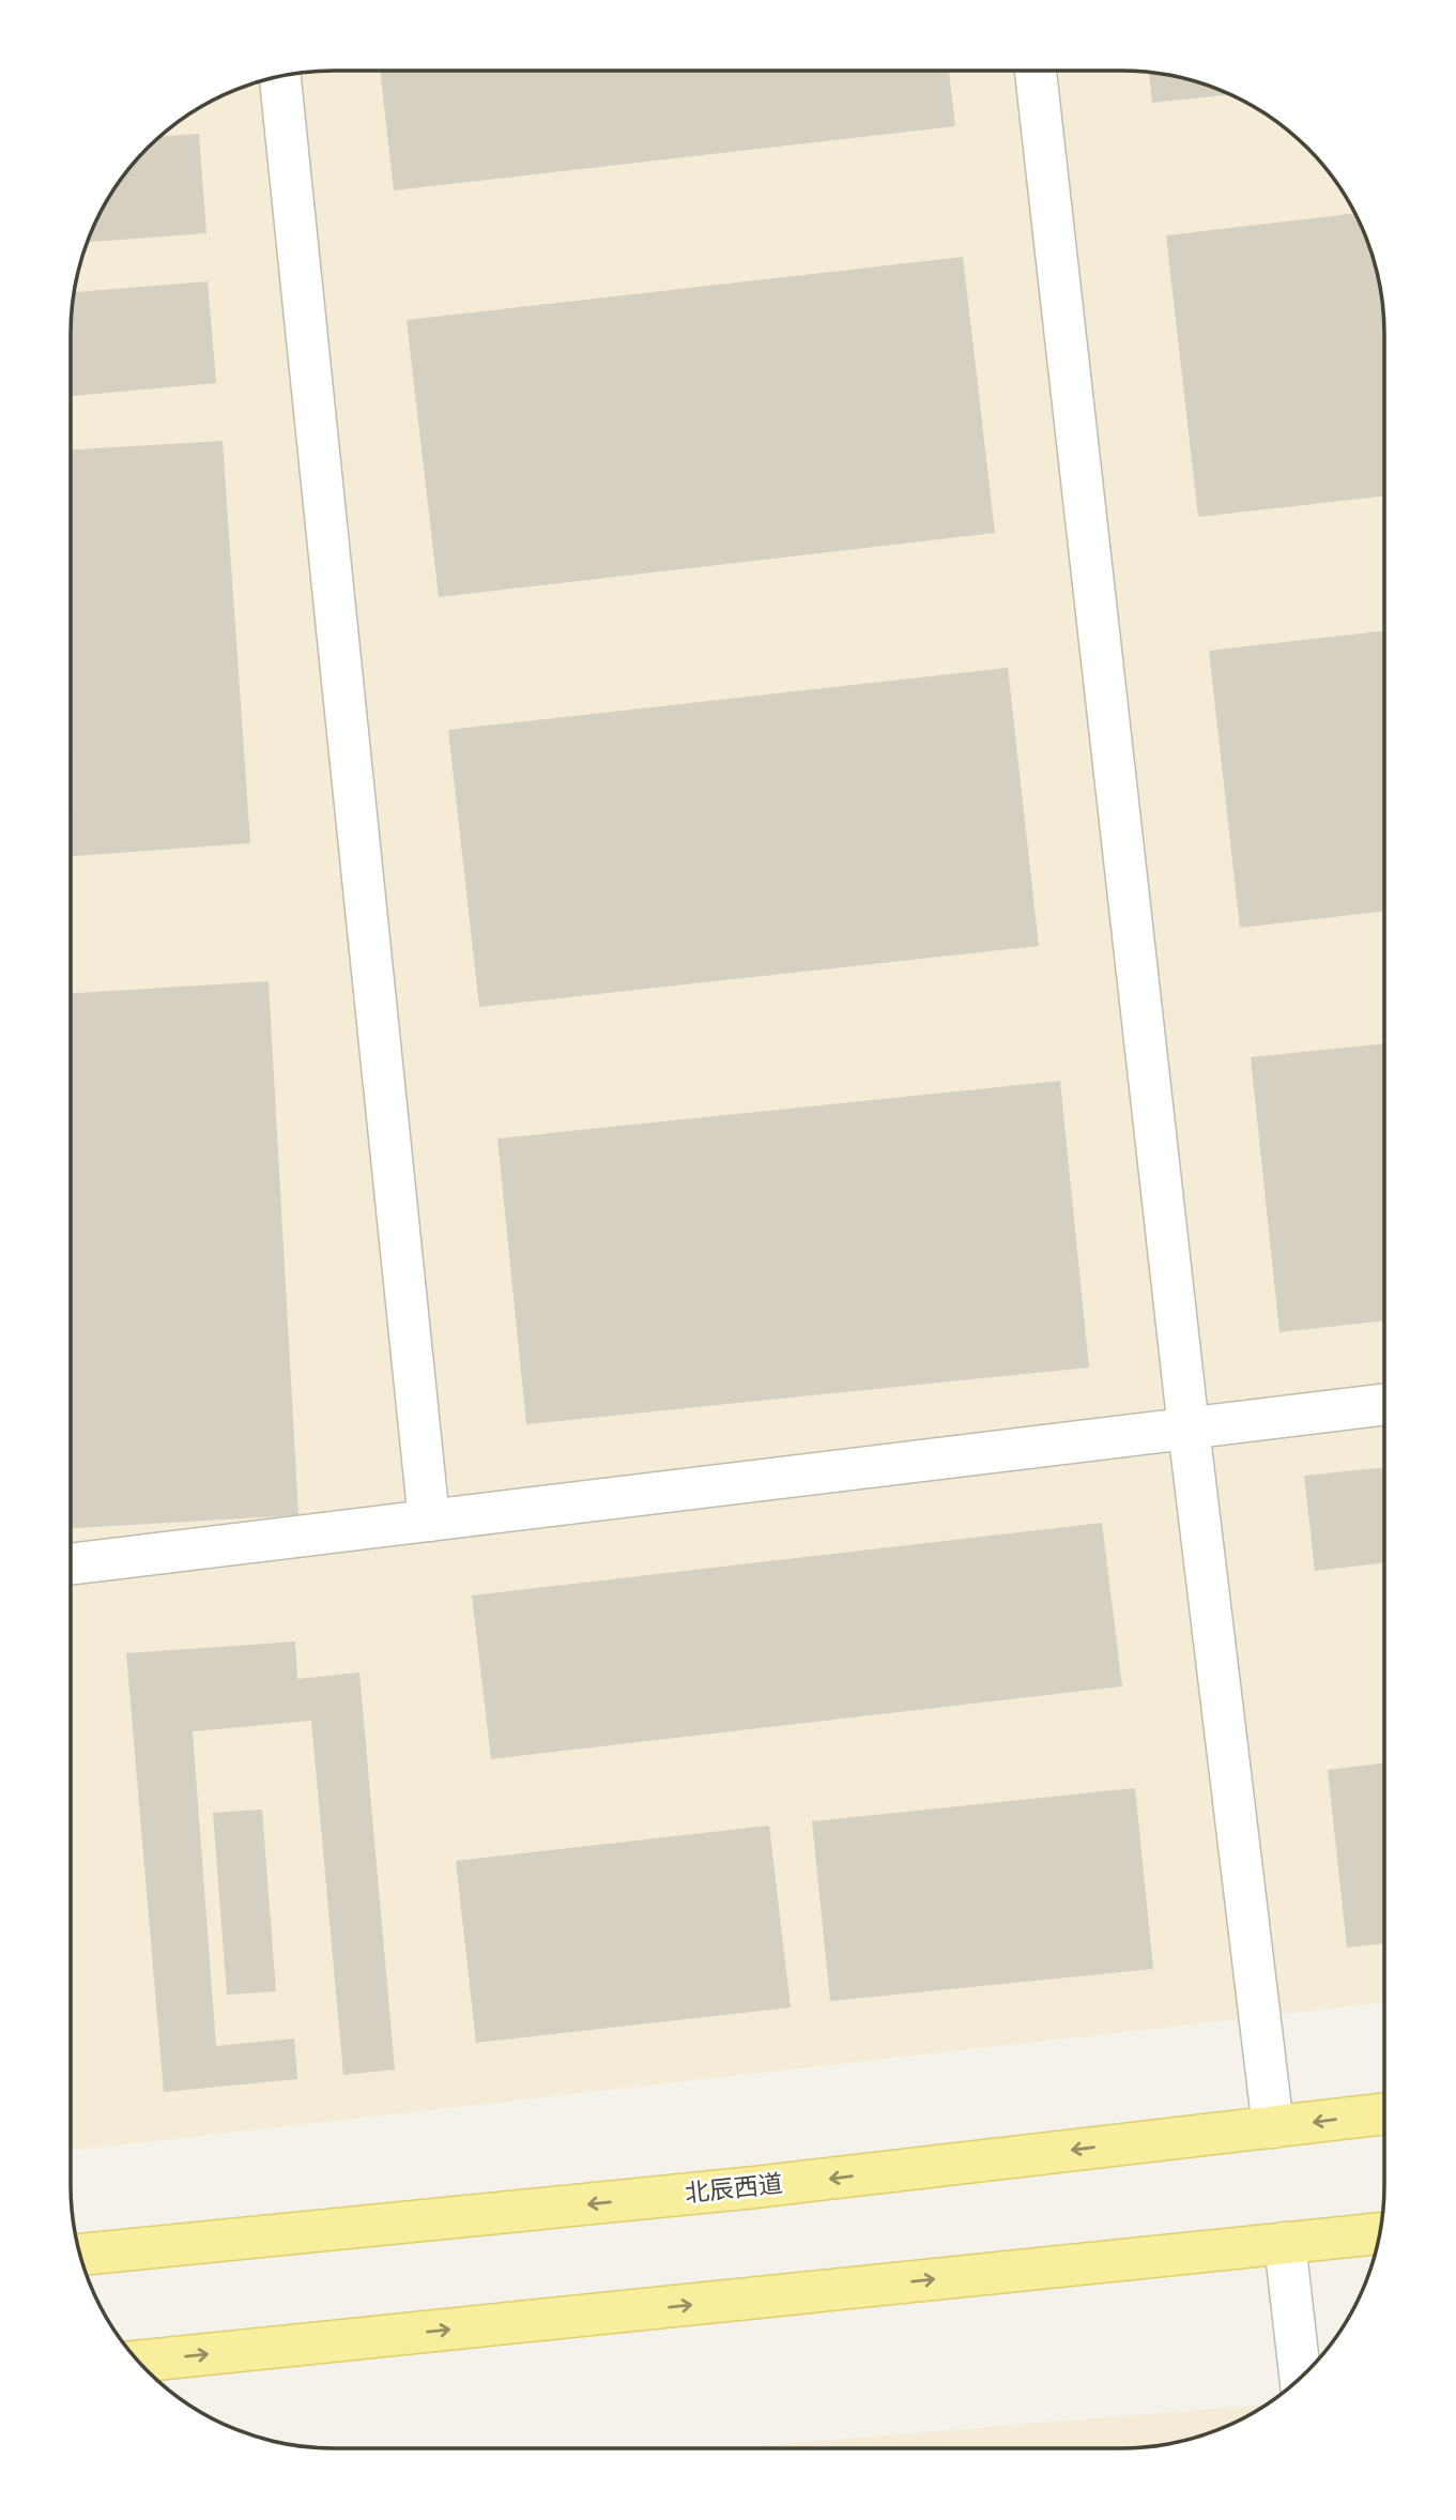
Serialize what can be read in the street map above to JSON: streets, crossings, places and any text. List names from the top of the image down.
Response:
{
  "streets": {
    "main road": ["北辰西道"]
  }
}
